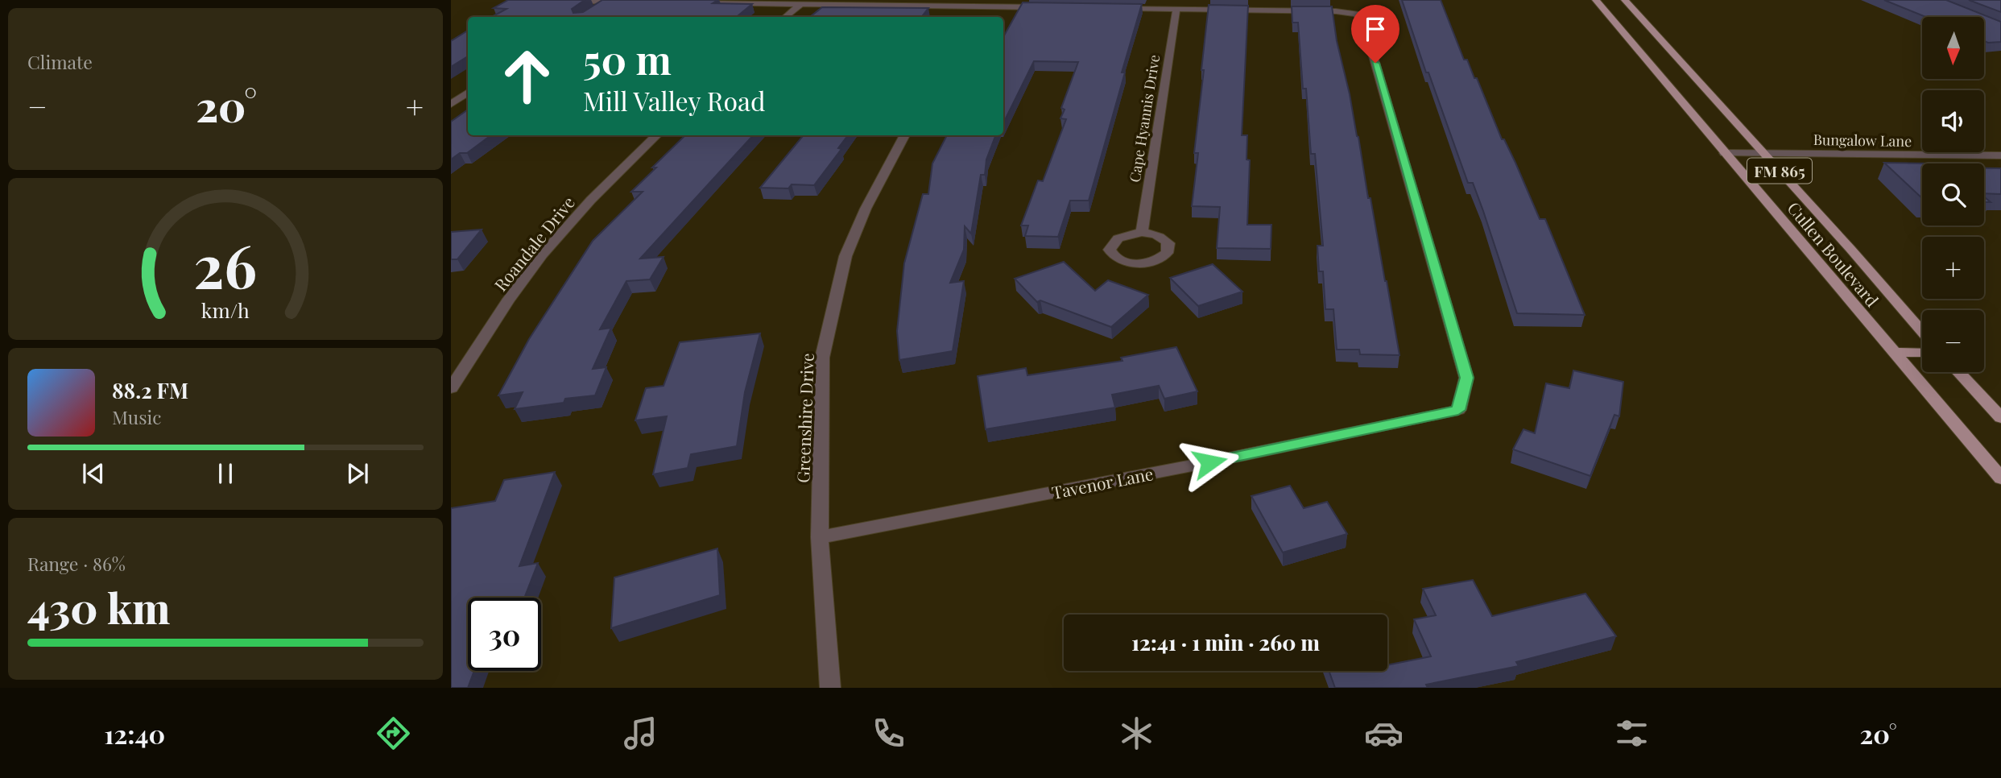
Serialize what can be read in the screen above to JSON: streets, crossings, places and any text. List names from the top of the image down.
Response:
{
  "streets": {
    "main road": ["FM 865", "Cullen Boulevard"],
    "street": [
      "Cape Hyannis Drive",
      "Bungalow Lane",
      "Roandale Drive",
      "Greenshire Drive",
      "Tavenor Lane"
    ]
  },
  "crossings": [
    ["Cape Hyannis Drive", "Tavenor Lane"],
    ["Bungalow Lane", "Cullen Boulevard"],
    ["Greenshire Drive", "Tavenor Lane"]
  ],
  "north": "bottom",
  "page": {
    "tile": [
      "Climate",
      ["Range · 86%", "430 km"]
    ],
    "map_buttons": ["+", "−"],
    "turn": ["50 m", "Mill Valley Road"],
    "heat": ["−", "20°", "+"],
    "song": ["88.2 FM", "Music"],
    "limit": "30",
    "trip": "12:41 · 1 min · 260 m",
    "tabs": ["12:40", "20°"],
    "gauge": ["26", "km/h"]
  }
}
